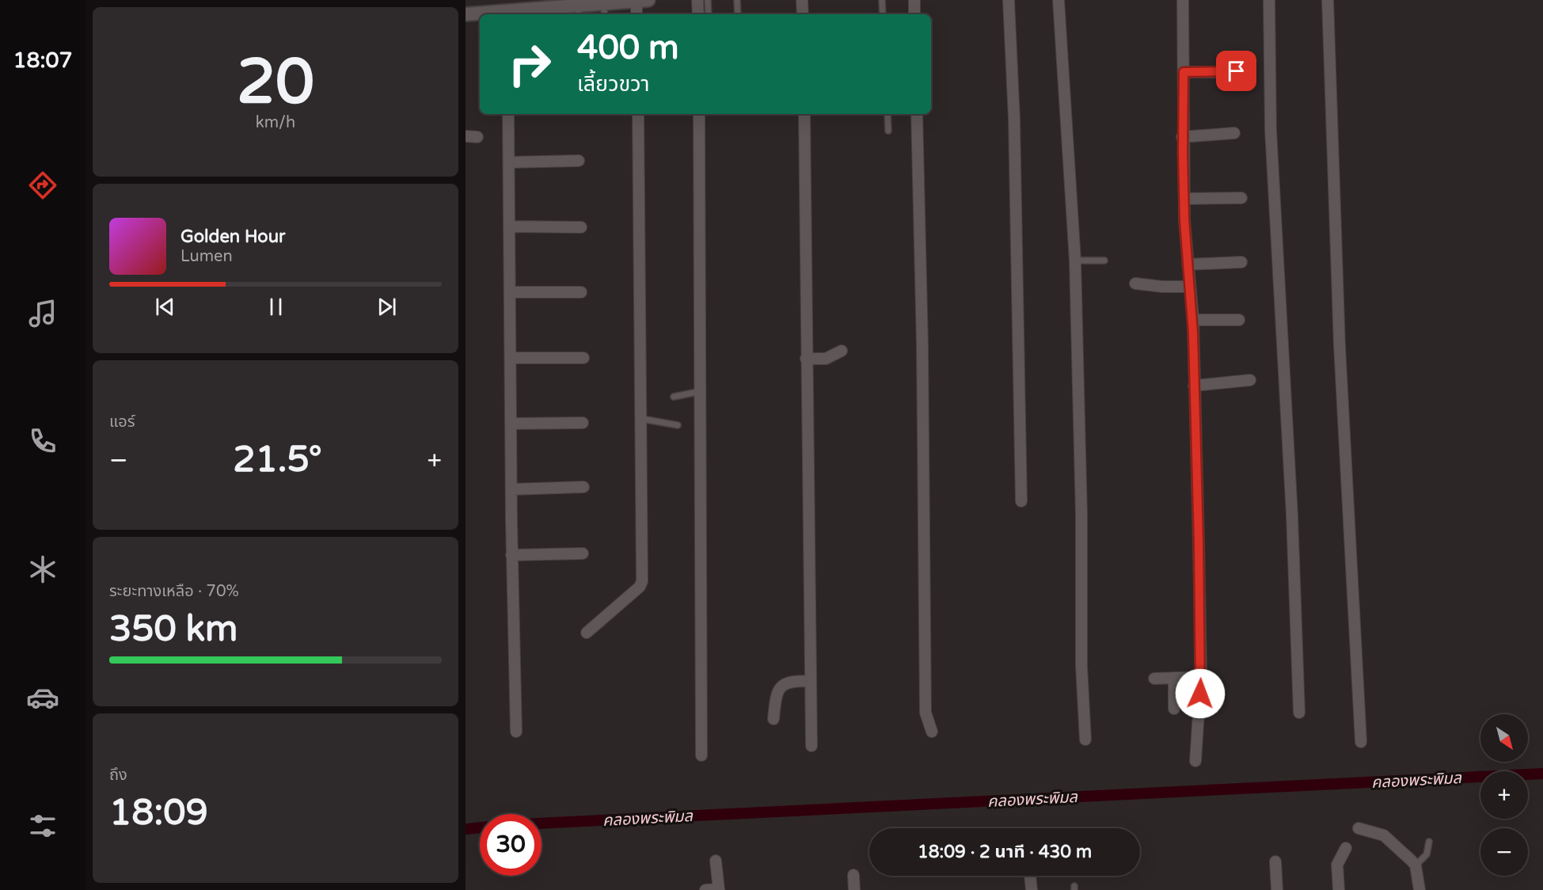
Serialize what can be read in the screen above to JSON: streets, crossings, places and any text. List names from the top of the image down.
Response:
{
  "water": ["คลองพระพิมล"],
  "north": "bottom right",
  "page": {
    "tabs": "18:07",
    "tile": [
      ["20", "km/h"],
      "แอร์",
      ["ระยะทางเหลือ · 70%", "350 km"],
      ["ถึง", "18:09"]
    ],
    "turn": ["400 m", "เลี้ยวขวา"],
    "song": ["Golden Hour", "Lumen"],
    "heat": ["−", "21.5°", "+"],
    "map_buttons": ["+", "−"],
    "limit": "30",
    "trip": "18:09 · 2 นาที · 430 m"
  }
}
